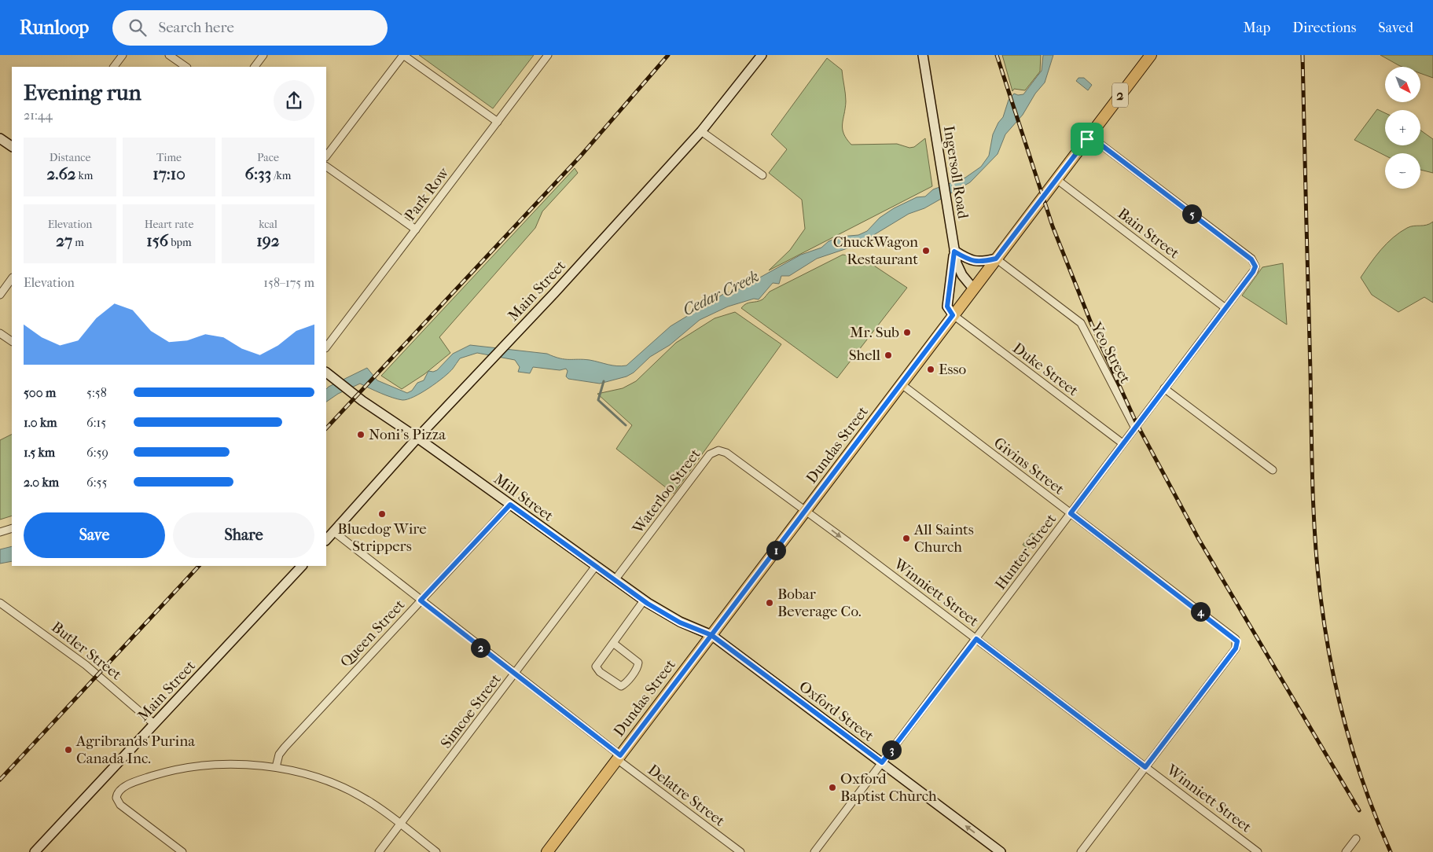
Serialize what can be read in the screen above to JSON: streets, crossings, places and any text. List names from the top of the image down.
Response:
{
  "streets": {
    "main road": [
      "2",
      "Ingersoll Road",
      "Main Street",
      "Dundas Street",
      "Mill Street",
      "Oxford Street"
    ],
    "street": [
      "Park Row",
      "Bain Street",
      "Yeo Street",
      "Duke Street",
      "Givins Street",
      "Waterloo Street",
      "Hunter Street",
      "Winniett Street",
      "Queen Street",
      "Butler Street",
      "Simcoe Street",
      "Delatre Street"
    ]
  },
  "crossings": [
    ["Ingersoll Road", "Dundas Street"],
    ["Bain Street", "Dundas Street"],
    ["Bain Street", "Hunter Street"],
    ["Main Street", "Mill Street"],
    ["Main Street", "Butler Street"],
    ["Main Street", "Delatre Street"],
    ["Yeo Street", "Dundas Street"],
    ["Yeo Street", "Hunter Street"],
    ["Duke Street", "Dundas Street"],
    ["Duke Street", "Hunter Street"],
    ["Dundas Street", "Givins Street"],
    ["Dundas Street", "Waterloo Street"],
    ["Dundas Street", "Mill Street"],
    ["Dundas Street", "Hunter Street"],
    ["Dundas Street", "Winniett Street"],
    ["Dundas Street", "Oxford Street"],
    ["Dundas Street", "Delatre Street"],
    ["Givins Street", "Hunter Street"],
    ["Givins Street", "Winniett Street"],
    ["Waterloo Street", "Mill Street"],
    ["Waterloo Street", "Winniett Street"],
    ["Mill Street", "Queen Street"],
    ["Mill Street", "Simcoe Street"],
    ["Mill Street", "Oxford Street"],
    ["Hunter Street", "Winniett Street"],
    ["Hunter Street", "Oxford Street"],
    ["Queen Street", "Delatre Street"],
    ["Simcoe Street", "Delatre Street"]
  ],
  "one_way": ["Winniett Street", "Oxford Street"],
  "water": ["Cedar Creek"],
  "places": [
    "ChuckWagon Restaurant",
    "Mr. Sub",
    "Shell",
    "Esso",
    "Noni's Pizza",
    "Bluedog Wire Strippers",
    "All Saints Church",
    "Bobar Beverage Co.",
    "Agribrands Purina Canada Inc.",
    "Oxford Baptist Church"
  ],
  "north": "bottom right",
  "page": {
    "header": "Runloop",
    "search": "Search here",
    "nav": ["Map", "Directions", "Saved"],
    "map_buttons": ["+", "−"],
    "heading": ["Evening run", "21:44"],
    "stats": [
      ["Distance", "2.62 km"],
      ["Time", "17:10"],
      ["Pace", "6:33 /km"],
      ["Elevation", "27 m"],
      ["Heart rate", "156 bpm"],
      ["kcal", "192"]
    ],
    "pins": [
      "5",
      "1",
      "4",
      "2",
      "3"
    ],
    "chart": ["Elevation", "158–175 m"],
    "list": [
      {
        "name": "500 m",
        "note": "5:58"
      },
      {
        "name": "1.0 km",
        "note": "6:15"
      },
      {
        "name": "1.5 km",
        "note": "6:59"
      },
      {
        "name": "2.0 km",
        "note": "6:55"
      }
    ],
    "buttons": ["Save", "Share"]
  }
}
